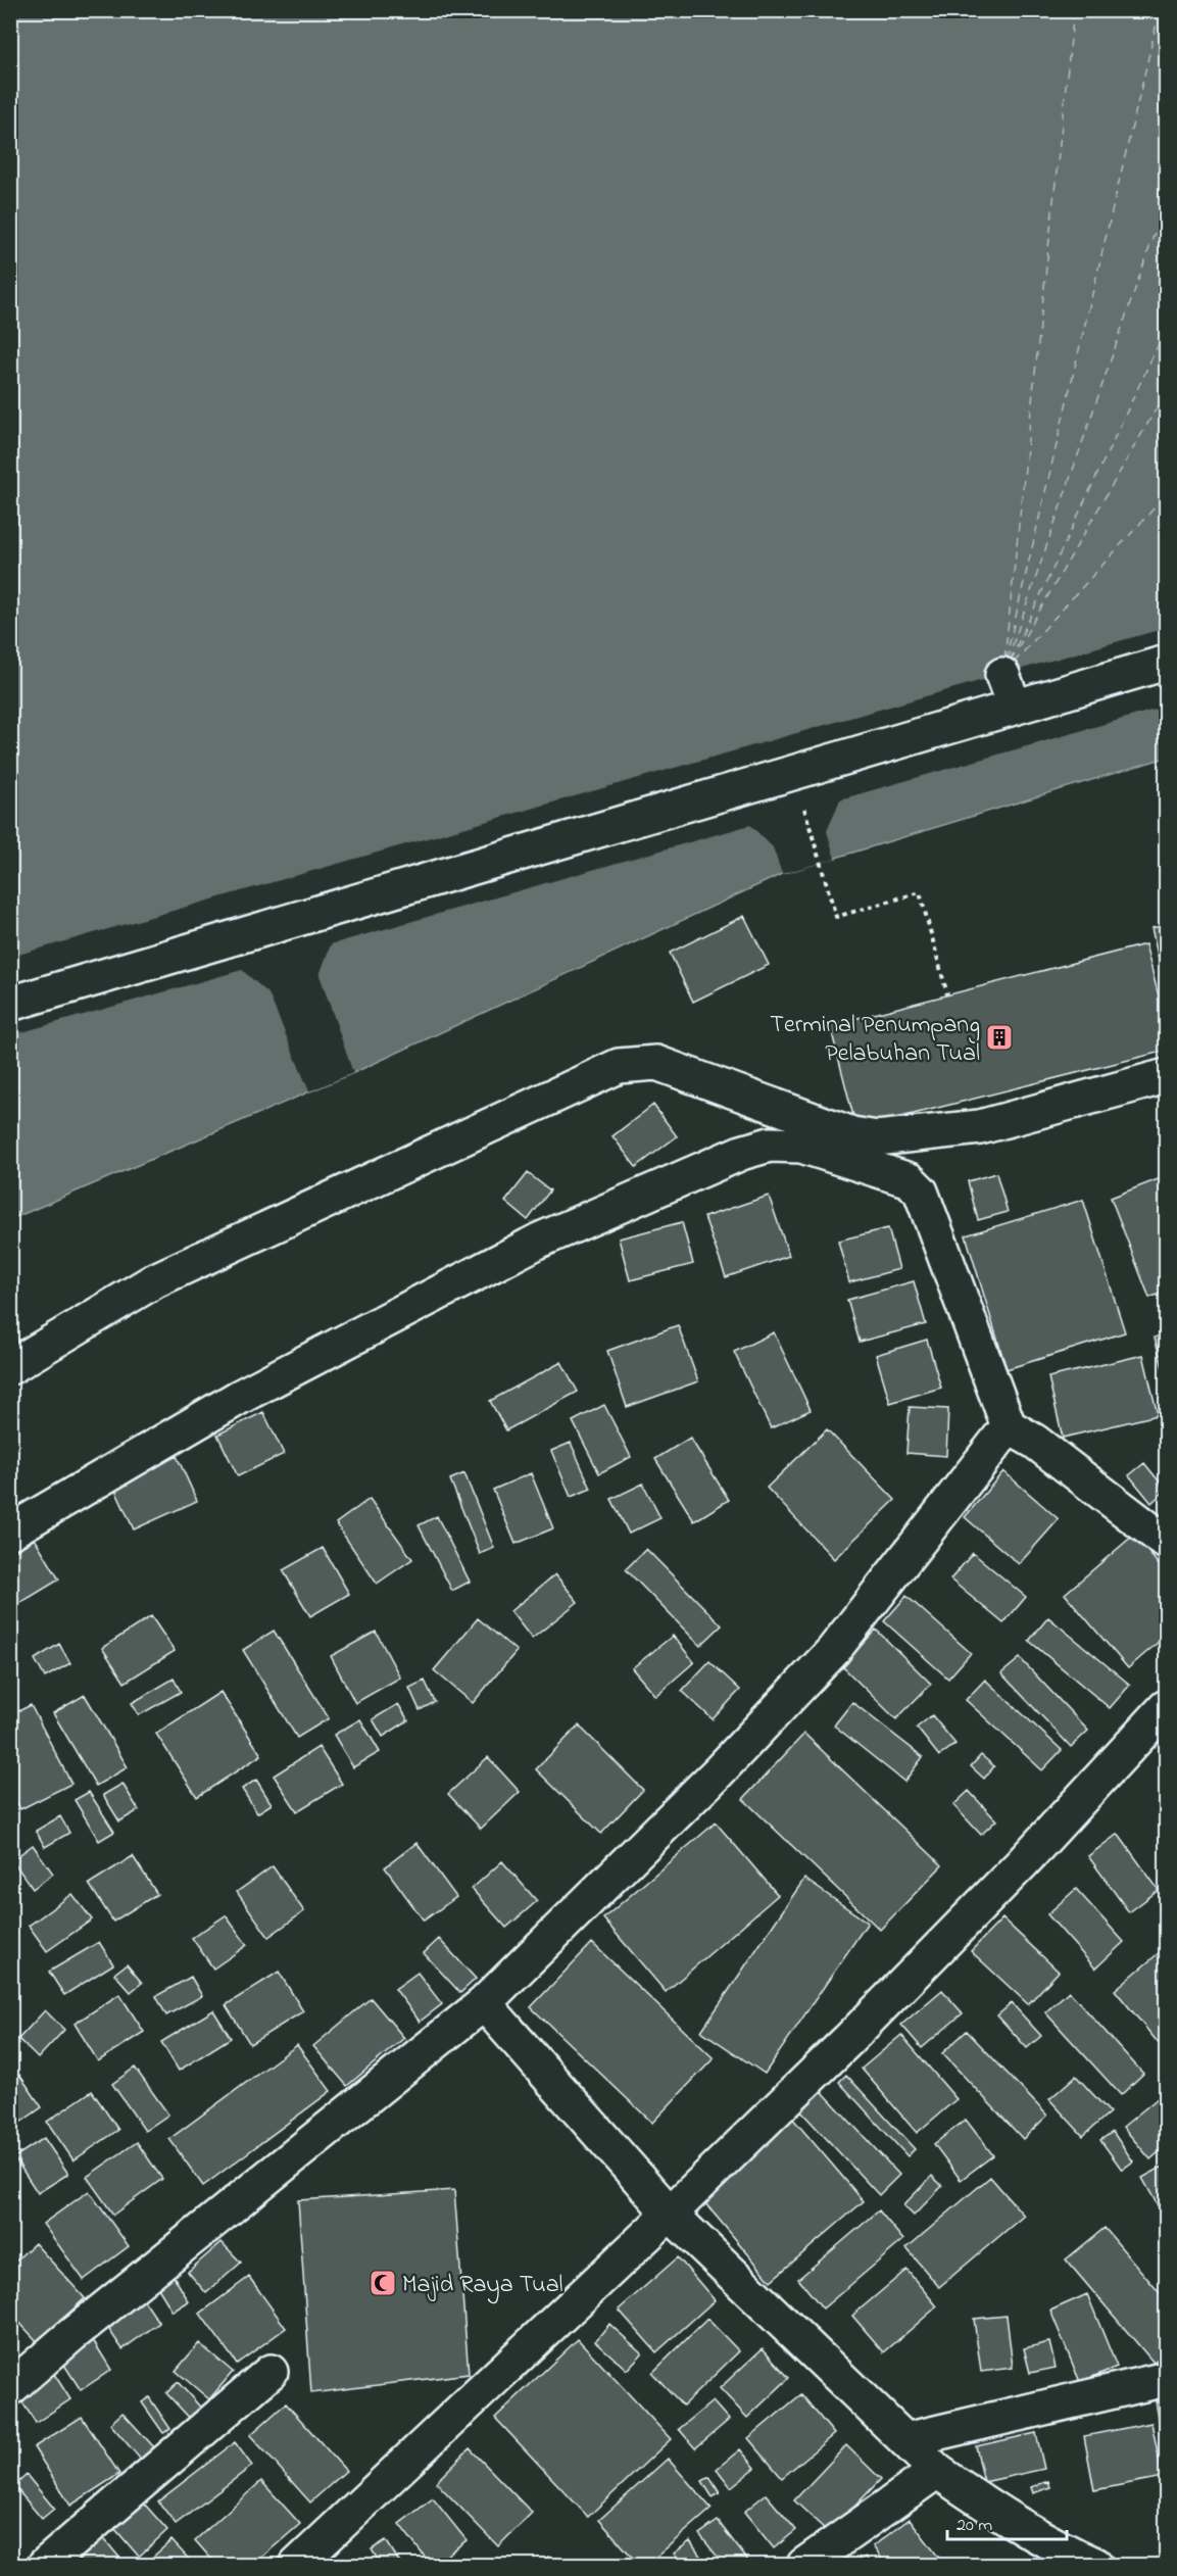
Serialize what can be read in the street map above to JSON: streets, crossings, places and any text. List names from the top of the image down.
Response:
{
  "places": {
    "building": ["Terminal Penumpang Pelabuhan Tual"],
    "mosque": ["Majid Raya Tual"]
  },
  "scale_bar": "20 m"
}
